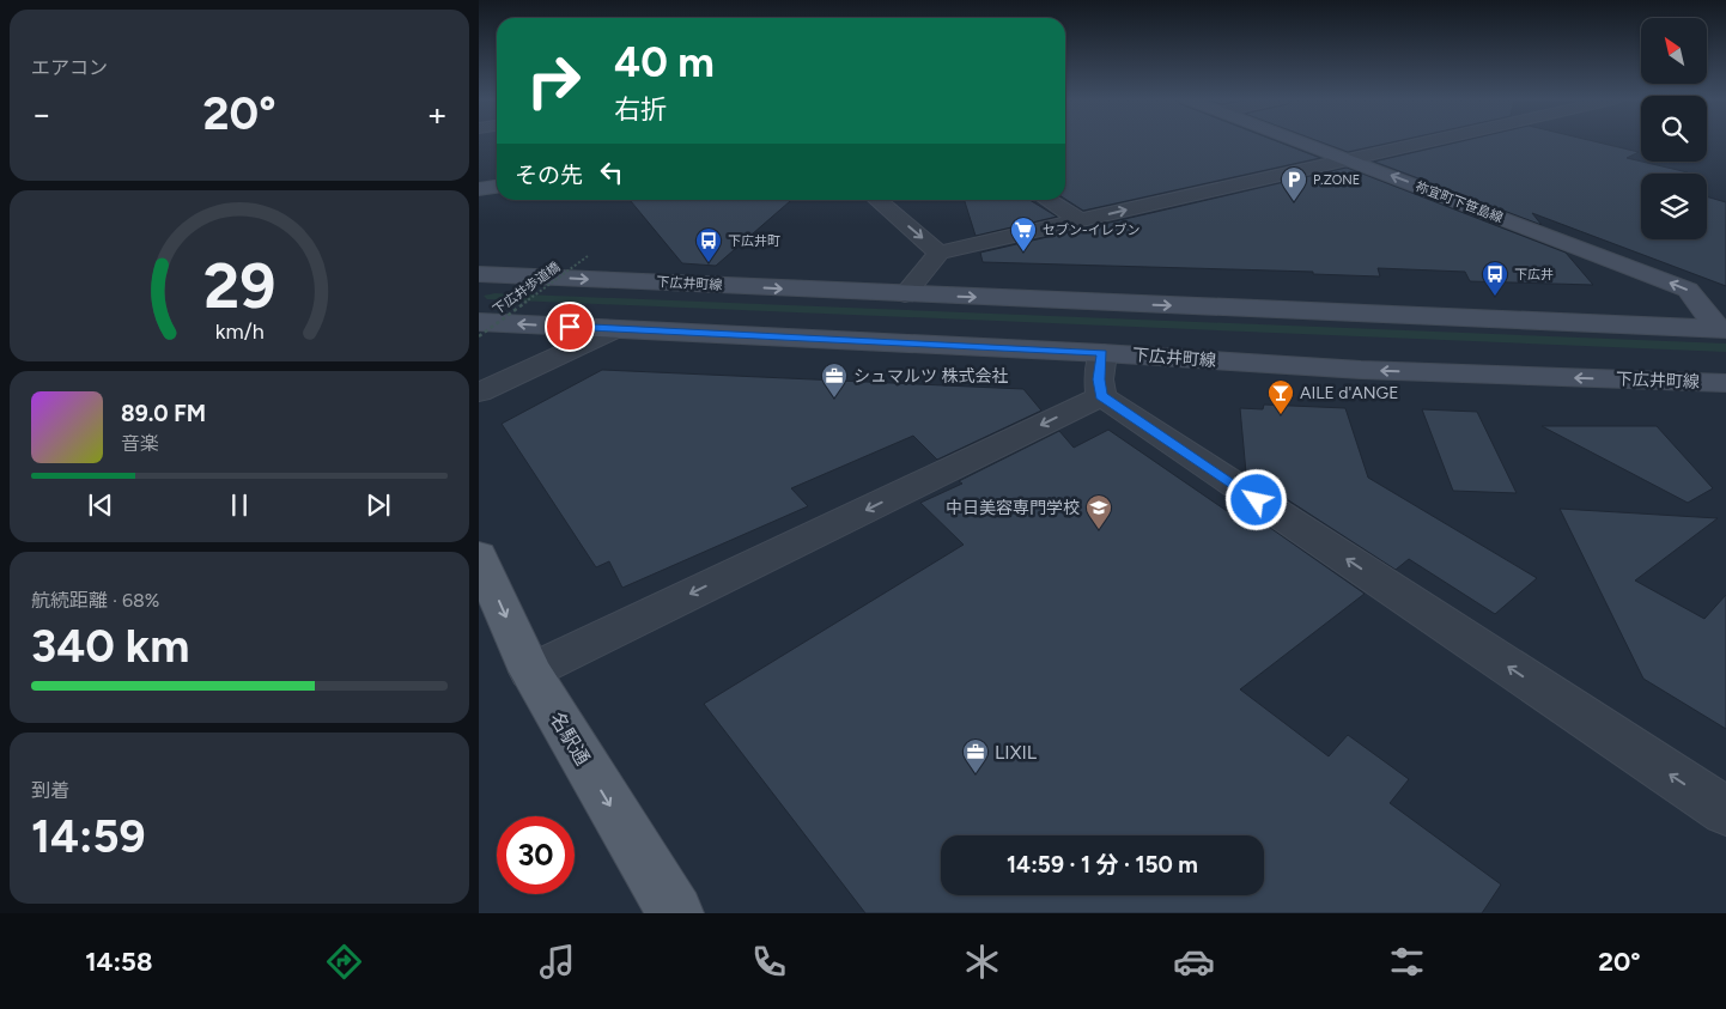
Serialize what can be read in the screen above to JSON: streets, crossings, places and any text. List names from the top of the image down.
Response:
{
  "streets": {
    "main road": ["名駅通"],
    "street": ["祢宜町下笹島線", "下広井町線"],
    "path": ["下広井歩道橋"]
  },
  "crossings": [
    ["祢宜町下笹島線", "下広井町線"]
  ],
  "one_way": ["祢宜町下笹島線", "名駅通"],
  "places": {
    "parking": ["P.ZONE"],
    "supermarket": ["セブン-イレブン"],
    "bus stop": ["下広井町", "下広井"],
    "office": ["シュマルツ 株式会社", "LIXIL"],
    "bar": ["AILE d'ANGE"],
    "school or university": ["中日美容専門学校"]
  },
  "north": "top left",
  "page": {
    "tile": [
      "エアコン",
      ["航続距離 · 68%", "340 km"],
      ["到着", "14:59"]
    ],
    "turn": ["40 m", "右折"],
    "heat": ["−", "20°", "+"],
    "then": "その先",
    "song": ["89.0 FM", "音楽"],
    "limit": "30",
    "trip": "14:59 · 1 分 · 150 m",
    "tabs": ["14:58", "20°"],
    "gauge": ["29", "km/h"]
  }
}
